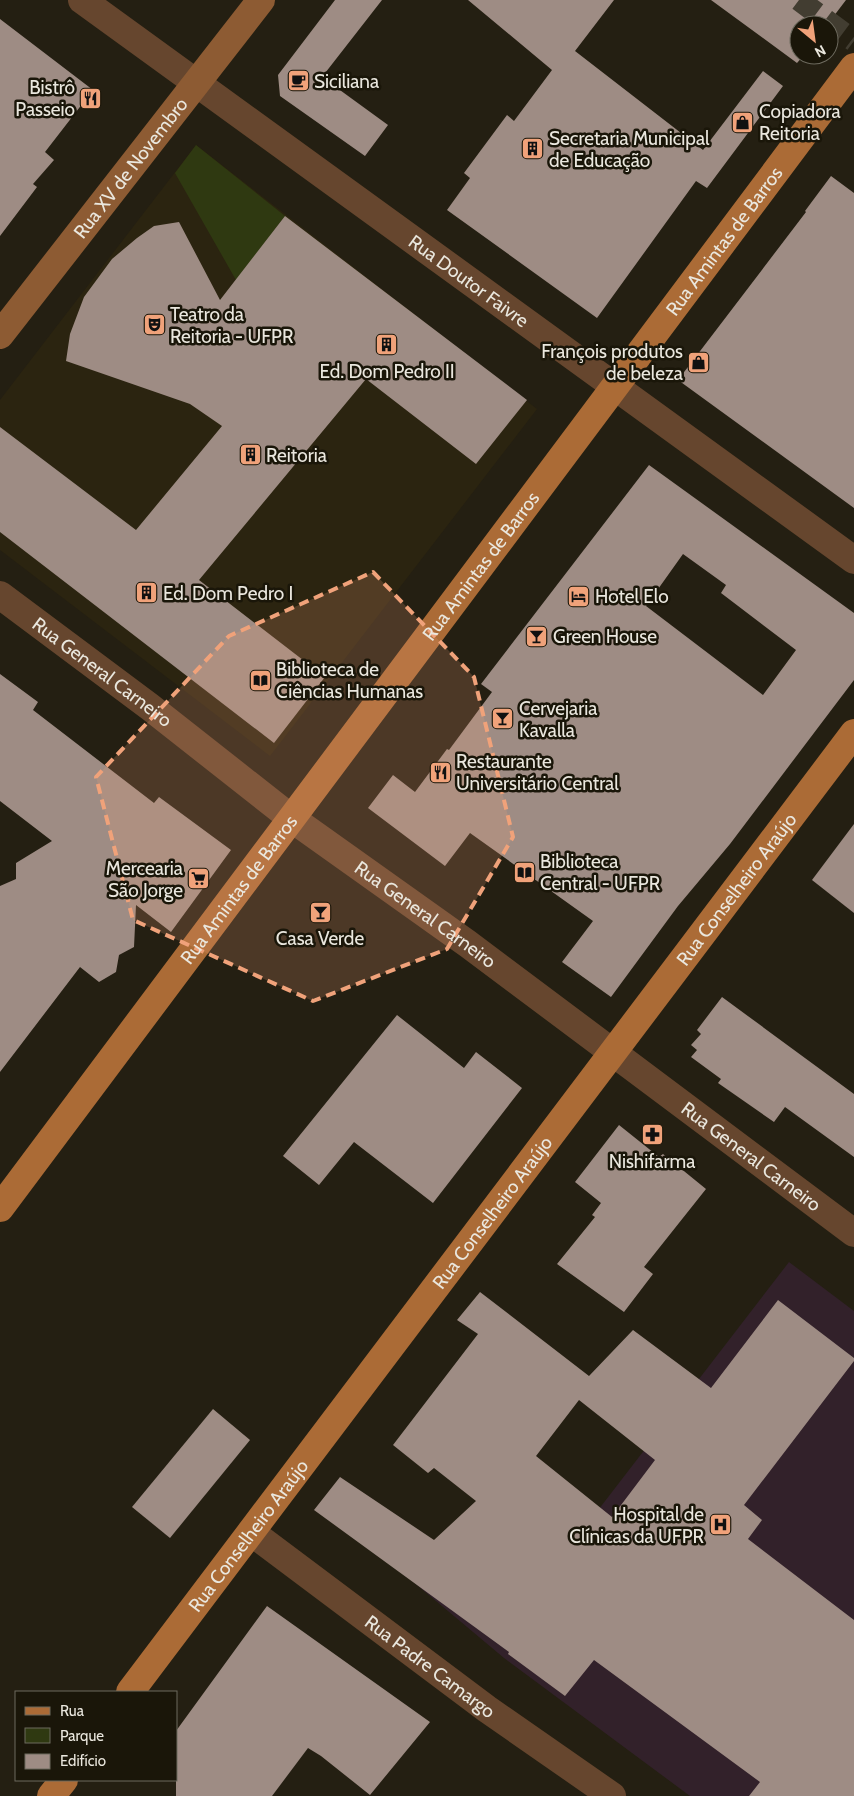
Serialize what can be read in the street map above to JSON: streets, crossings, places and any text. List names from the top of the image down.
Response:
{
  "streets": {
    "main road": ["Rua XV de Novembro", "Rua Amintas de Barros", "Rua Conselheiro Araújo"],
    "street": ["Rua Doutor Faivre", "Rua General Carneiro", "Rua Padre Camargo"]
  },
  "crossings": [
    ["Rua XV de Novembro", "Rua Doutor Faivre"],
    ["Rua Amintas de Barros", "Rua Doutor Faivre"],
    ["Rua Amintas de Barros", "Rua General Carneiro"],
    ["Rua General Carneiro", "Rua Conselheiro Araújo"],
    ["Rua Conselheiro Araújo", "Rua Padre Camargo"]
  ],
  "places": {
    "cafe": ["Siciliana"],
    "restaurant": ["Bistrô Passeio", "Restaurante Universitário Central"],
    "shop": ["Copiadora Reitoria", "François produtos de beleza"],
    "building": [
      "Secretaria Municipal de Educação",
      "Ed. Dom Pedro II",
      "Reitoria",
      "Ed. Dom Pedro I"
    ],
    "theatre": ["Teatro da Reitoria - UFPR"],
    "hotel": ["Hotel Elo"],
    "bar": ["Green House", "Cervejaria Kavalla", "Casa Verde"],
    "library": ["Biblioteca de Ciências Humanas", "Biblioteca Central - UFPR"],
    "supermarket": ["Mercearia São Jorge"],
    "pharmacy": ["Nishifarma"],
    "hospital": ["Hospital de Clínicas da UFPR"]
  },
  "legend": ["Rua", "Parque", "Edifício"],
  "north": "bottom right"
}
